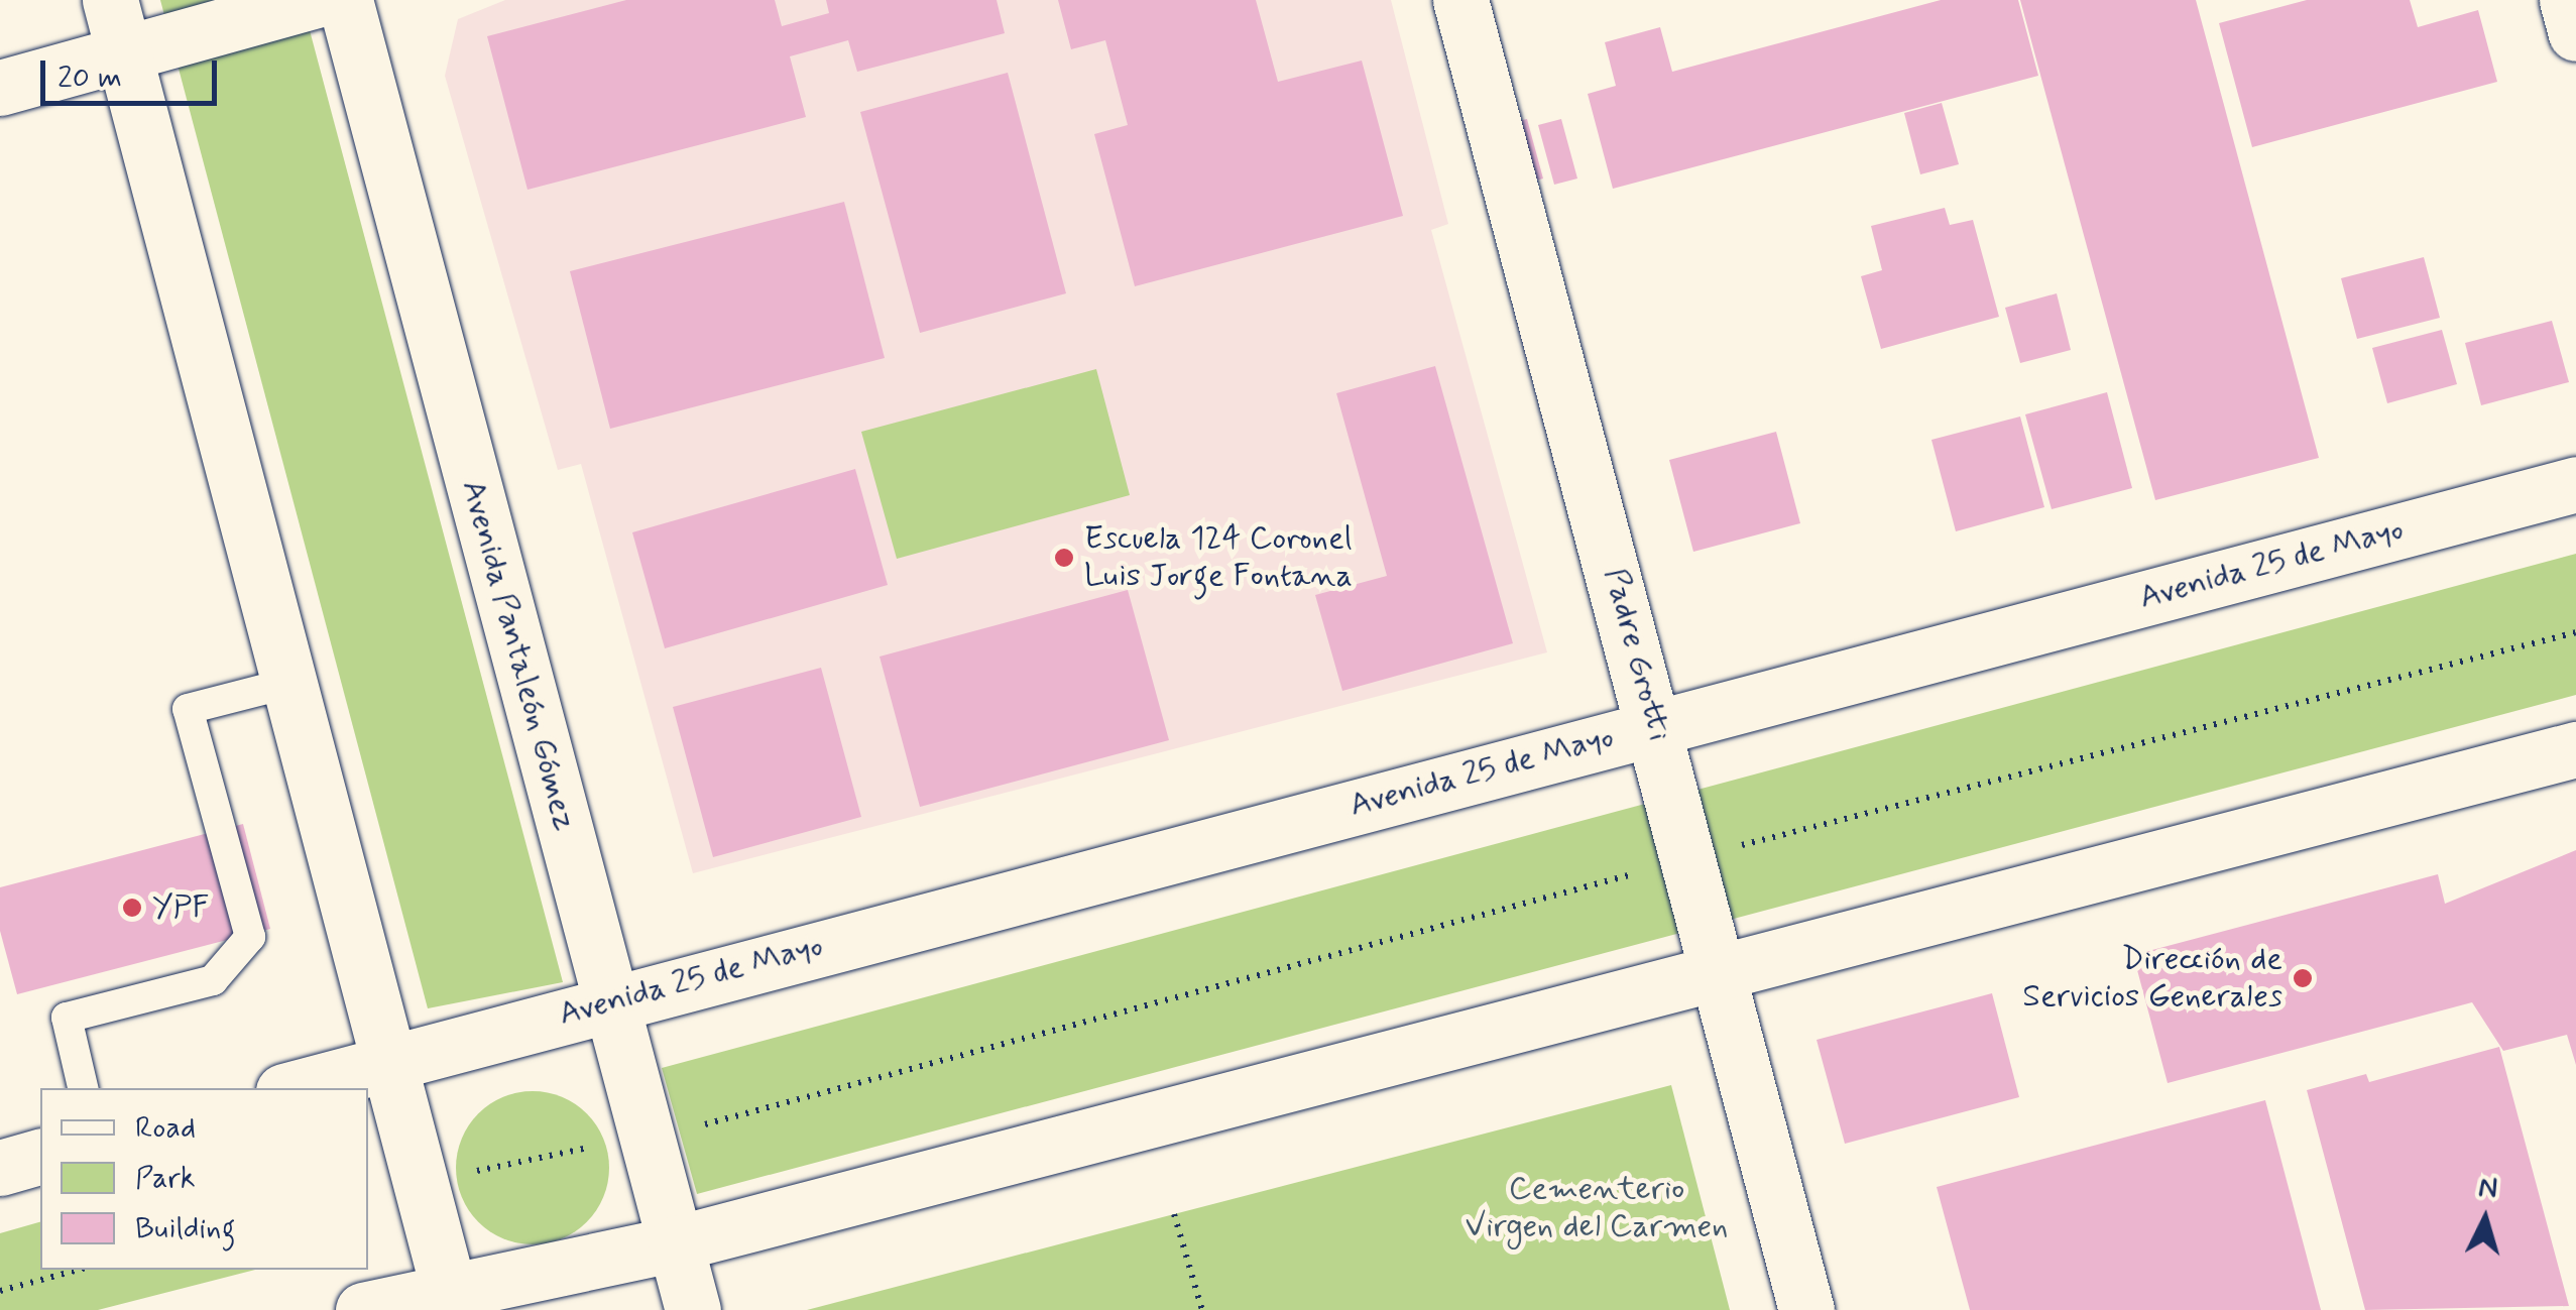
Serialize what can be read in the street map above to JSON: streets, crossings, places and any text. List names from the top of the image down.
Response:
{
  "streets": {
    "main road": ["Avenida 25 de Mayo", "Padre Grotti", "Avenida Pantaleón Gómez"]
  },
  "crossings": [
    ["Avenida 25 de Mayo", "Padre Grotti"],
    ["Avenida 25 de Mayo", "Avenida Pantaleón Gómez"]
  ],
  "parks": ["Cementerio Virgen del Carmen"],
  "places": ["Escuela 124 Coronel Luis Jorge Fontana", "YPF", "Dirección de Servicios Generales"],
  "legend": ["Road", "Park", "Building"],
  "scale_bar": "20 m",
  "north": "top"
}
